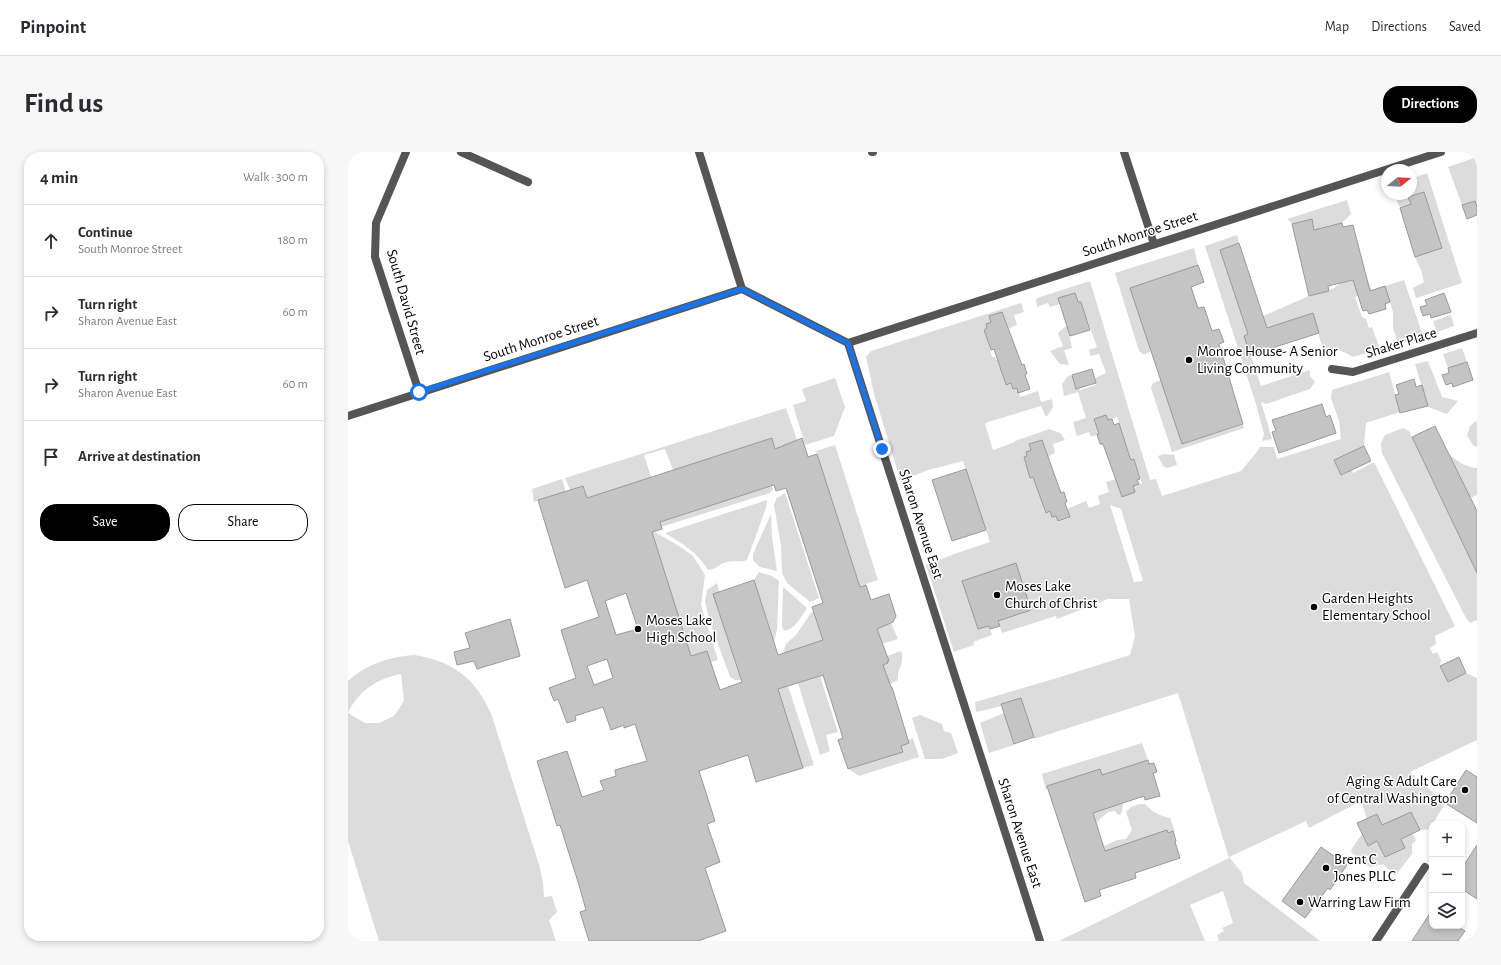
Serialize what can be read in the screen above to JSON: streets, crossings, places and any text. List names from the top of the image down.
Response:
{
  "streets": {
    "street": [
      "South Monroe Street",
      "South David Street",
      "Shaker Place",
      "Sharon Avenue East"
    ]
  },
  "crossings": [
    ["South Monroe Street", "South David Street"],
    ["South Monroe Street", "Sharon Avenue East"]
  ],
  "places": [
    "Monroe House- A Senior Living Community",
    "Moses Lake Church of Christ",
    "Garden Heights Elementary School",
    "Moses Lake High School",
    "Aging & Adult Care of Central Washington",
    "Brent C Jones PLLC",
    "Warring Law Firm"
  ],
  "north": "right",
  "page": {
    "header": "Pinpoint",
    "nav": ["Map", "Directions", "Saved"],
    "buttons": [
      "Directions",
      ["Save", "Share"]
    ],
    "title": "Find us",
    "heading": ["4 min", "Walk · 300 m"],
    "list": [
      ["Continue", "South Monroe Street", "180 m"],
      ["Turn right", "Sharon Avenue East", "60 m"],
      ["Turn right", "Sharon Avenue East", "60 m"],
      "Arrive at destination"
    ],
    "map_buttons": ["+", "−"]
  }
}
